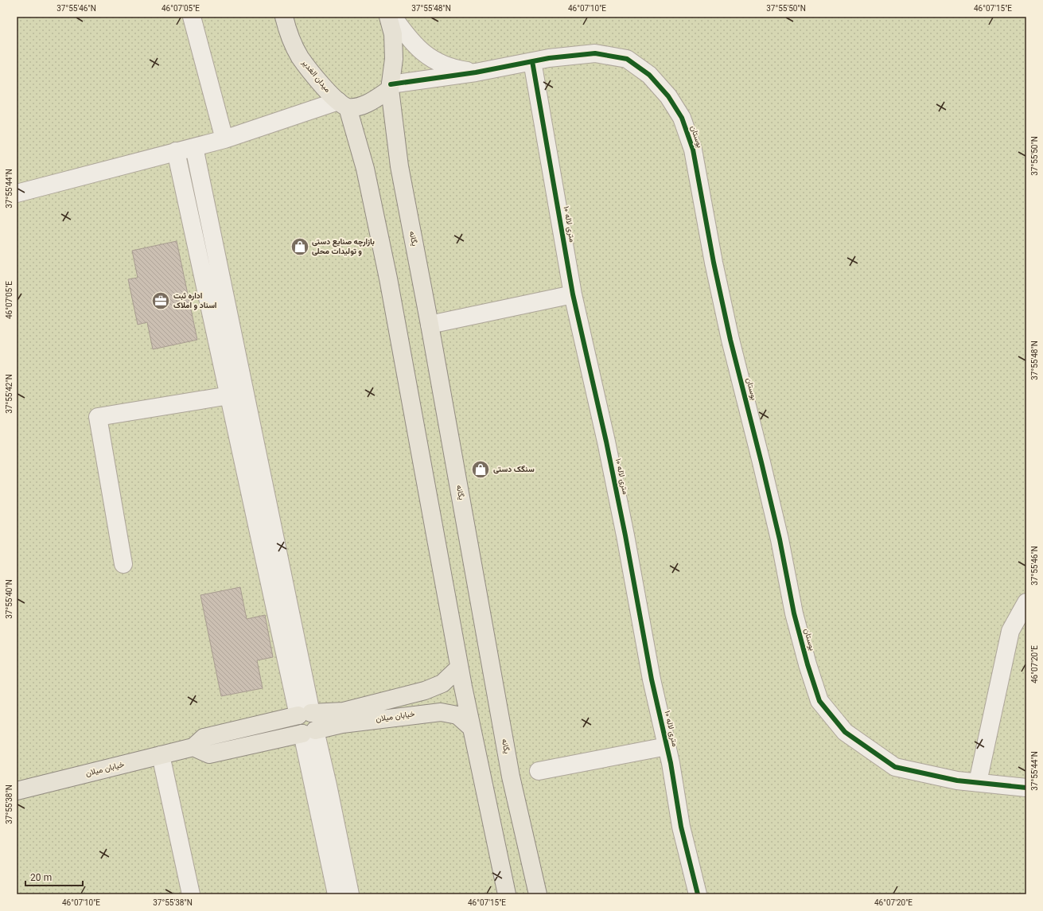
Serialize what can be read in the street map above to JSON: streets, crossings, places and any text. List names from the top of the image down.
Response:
{
  "streets": {
    "main road": ["میدان الغدیر", "یگانه", "خیابان میلان"],
    "street": ["بوستان", "۱۰ متری لاله"]
  },
  "crossings": [
    ["بوستان", "۱۰ متری لاله"],
    ["بوستان", "یگانه"]
  ],
  "places": {
    "shop": ["بازارچه صنایع دستی و تولیدات محلی", "سنگک دستی"],
    "office": ["اداره ثبت اسناد و املاک"]
  },
  "scale_bar": "20 m",
  "coordinates": [
    "37°55'46\"N",
    "46°07'05\"E",
    "37°55'48\"N",
    "46°07'10\"E",
    "37°55'50\"N",
    "46°07'15\"E",
    "37°55'44\"N",
    "37°55'42\"N",
    "37°55'40\"N",
    "46°07'20\"E",
    "37°55'38\"N"
  ]
}
